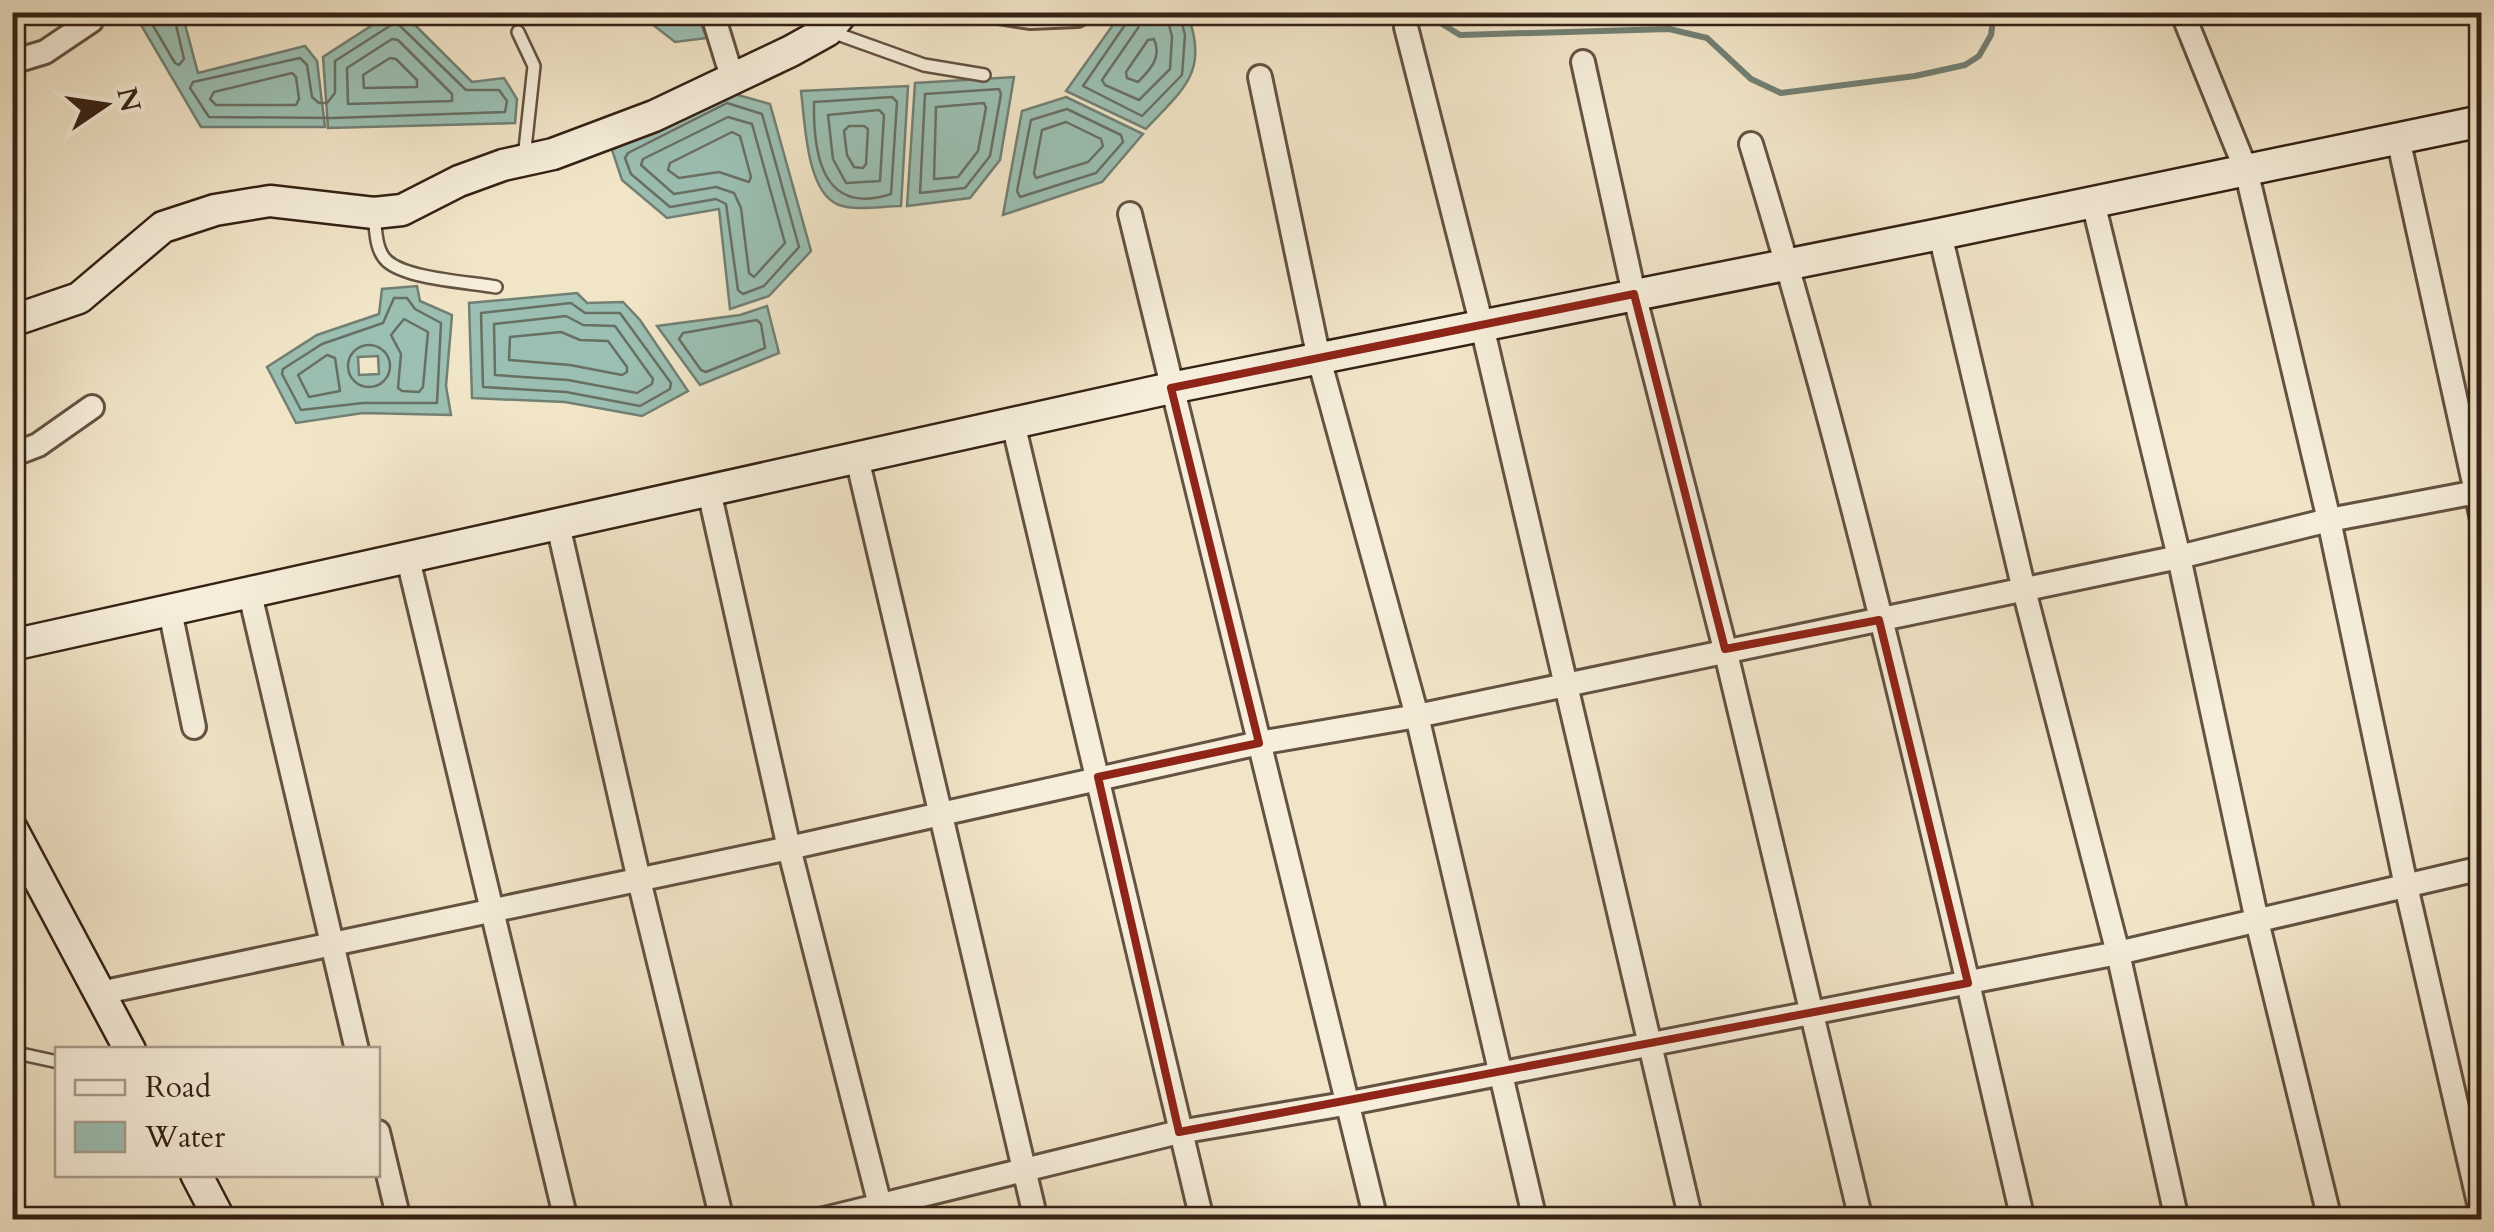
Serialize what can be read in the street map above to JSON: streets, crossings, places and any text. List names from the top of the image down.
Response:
{
  "legend": ["Road", "Water"],
  "north": "right"
}
